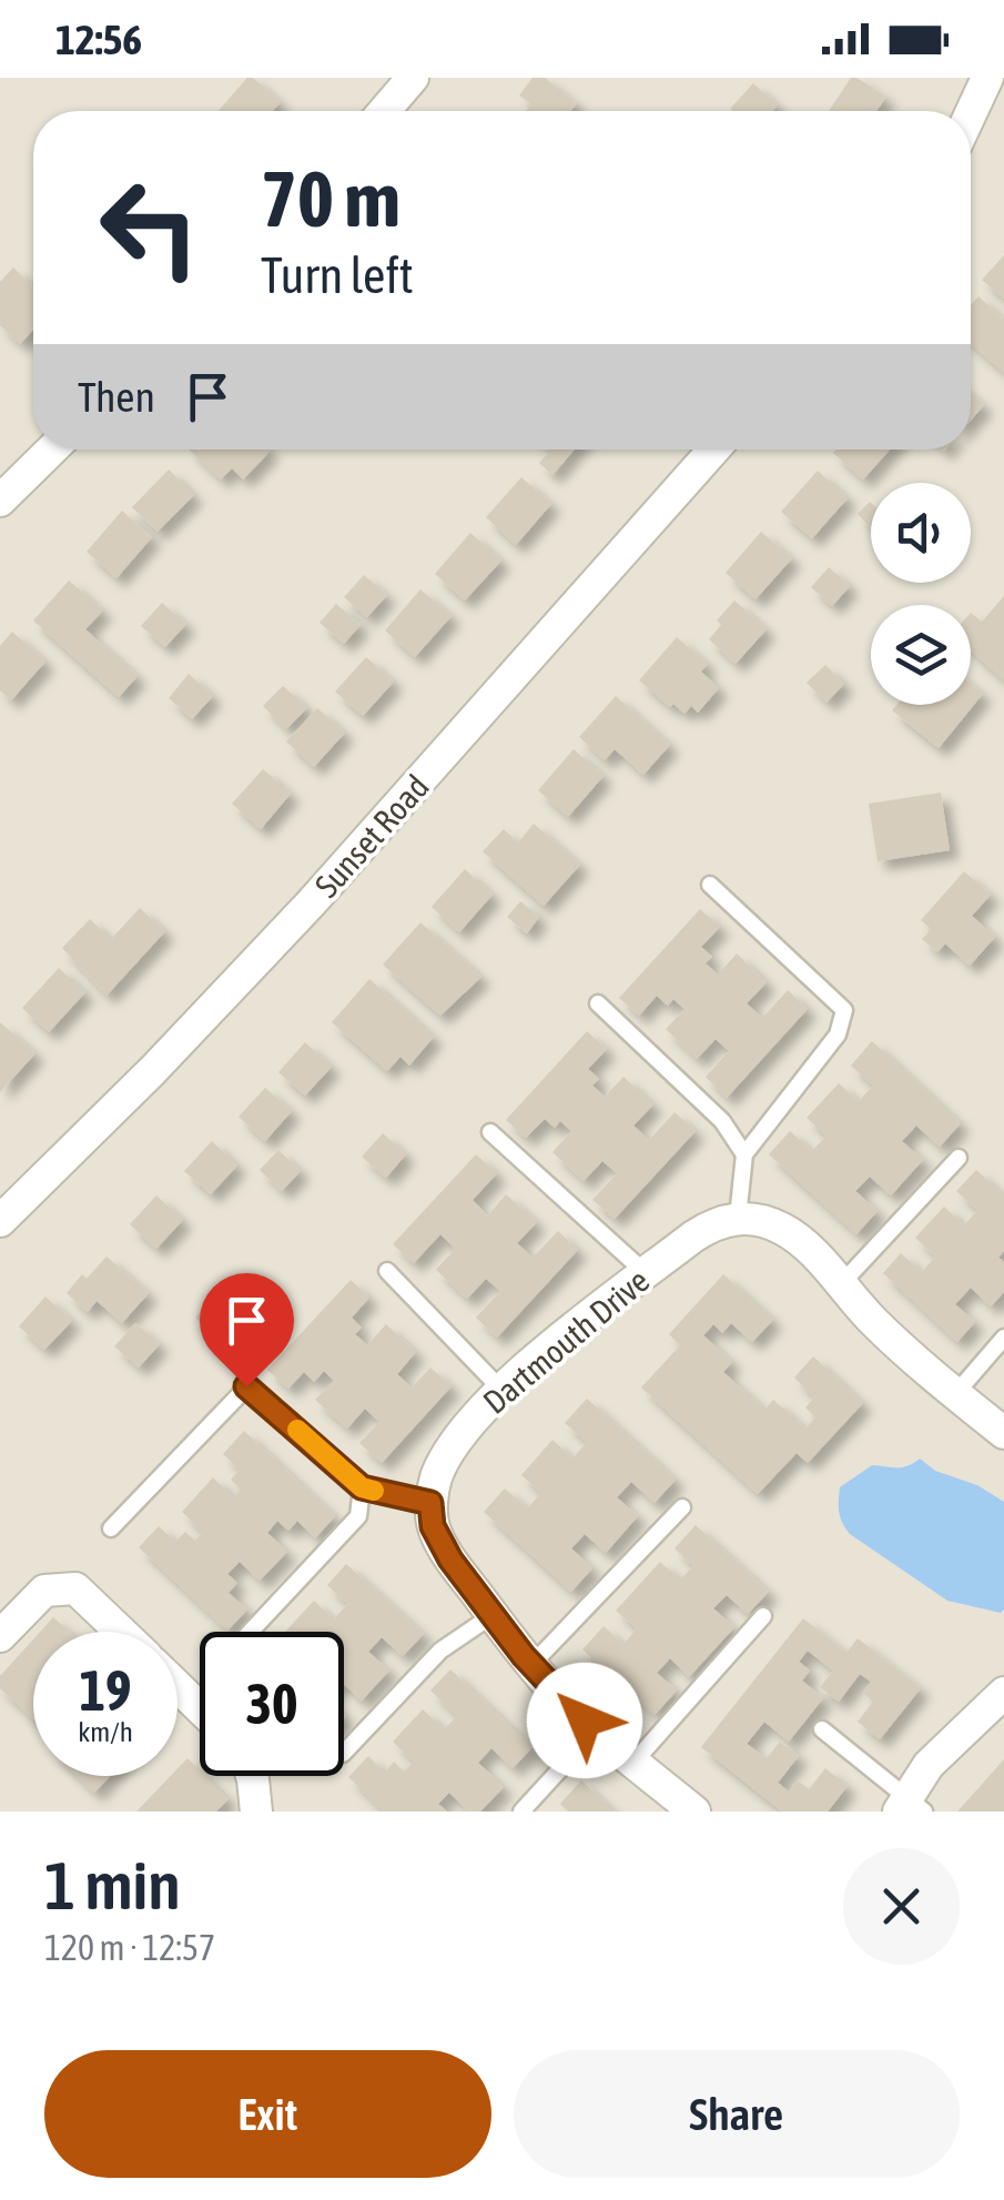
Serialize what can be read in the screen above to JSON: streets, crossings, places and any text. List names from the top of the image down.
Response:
{
  "streets": {
    "street": ["Sunset Road", "Dartmouth Drive"]
  },
  "page": {
    "status": "12:56",
    "turn": ["70 m", "Turn left"],
    "then": "Then",
    "speed": "19 km/h",
    "limit": "30",
    "heading": ["1 min", "120 m · 12:57"],
    "buttons": ["Exit", "Share"]
  }
}
